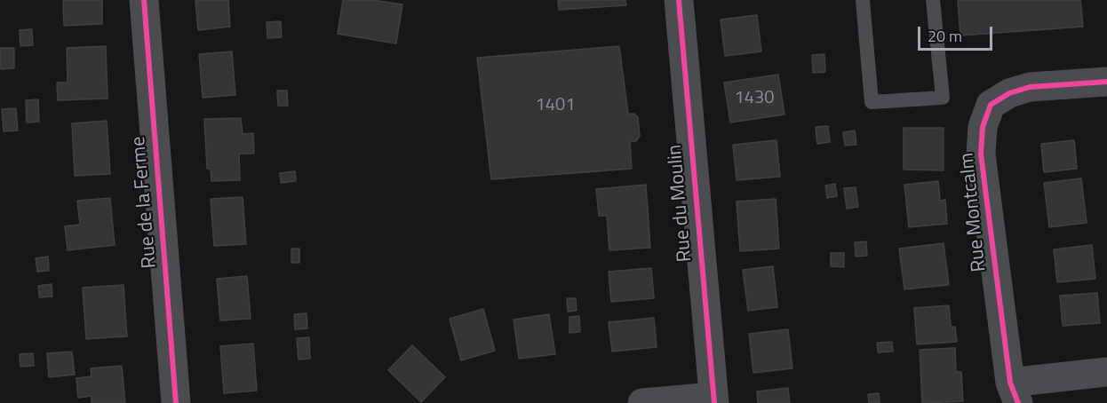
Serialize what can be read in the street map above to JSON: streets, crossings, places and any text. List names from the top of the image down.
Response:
{
  "streets": {
    "street": ["Rue de la Ferme", "Rue du Moulin", "Rue Montcalm"]
  },
  "house_numbers": ["1430", "1401"],
  "scale_bar": "20 m"
}
